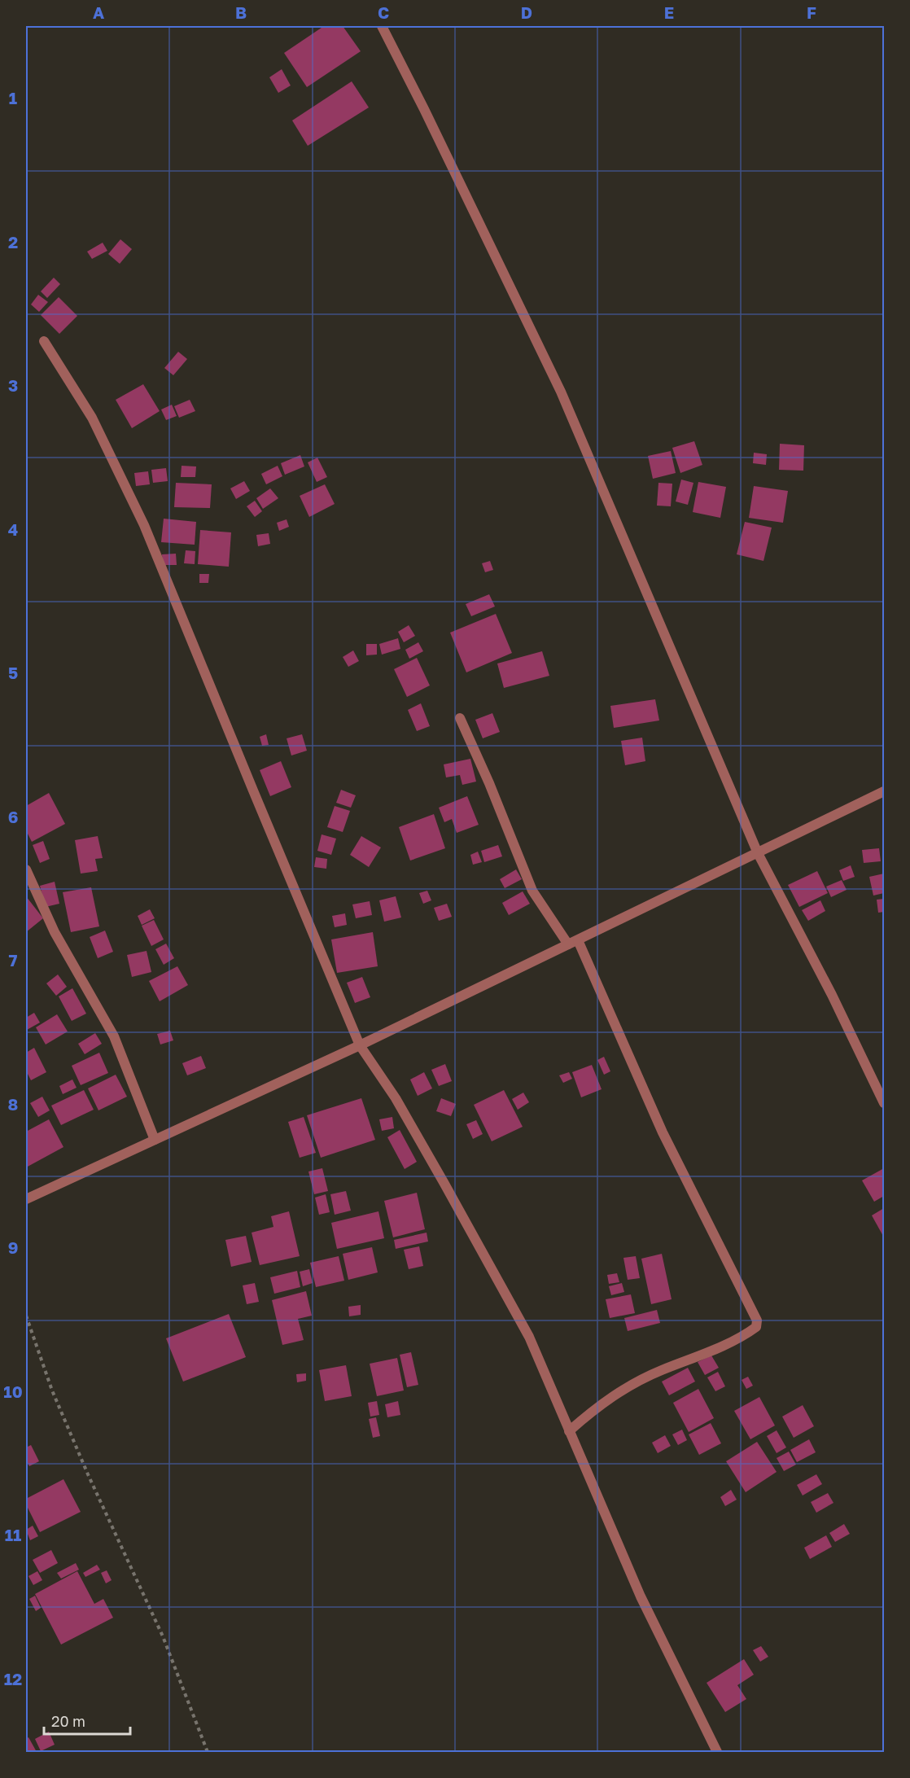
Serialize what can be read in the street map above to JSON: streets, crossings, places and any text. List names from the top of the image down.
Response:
{
  "scale_bar": "20 m",
  "grid": {
    "columns": [
      "A",
      "B",
      "C",
      "D",
      "E",
      "F"
    ],
    "rows": [
      "1",
      "2",
      "3",
      "4",
      "5",
      "6",
      "7",
      "8",
      "9",
      "10",
      "11",
      "12"
    ]
  }
}
